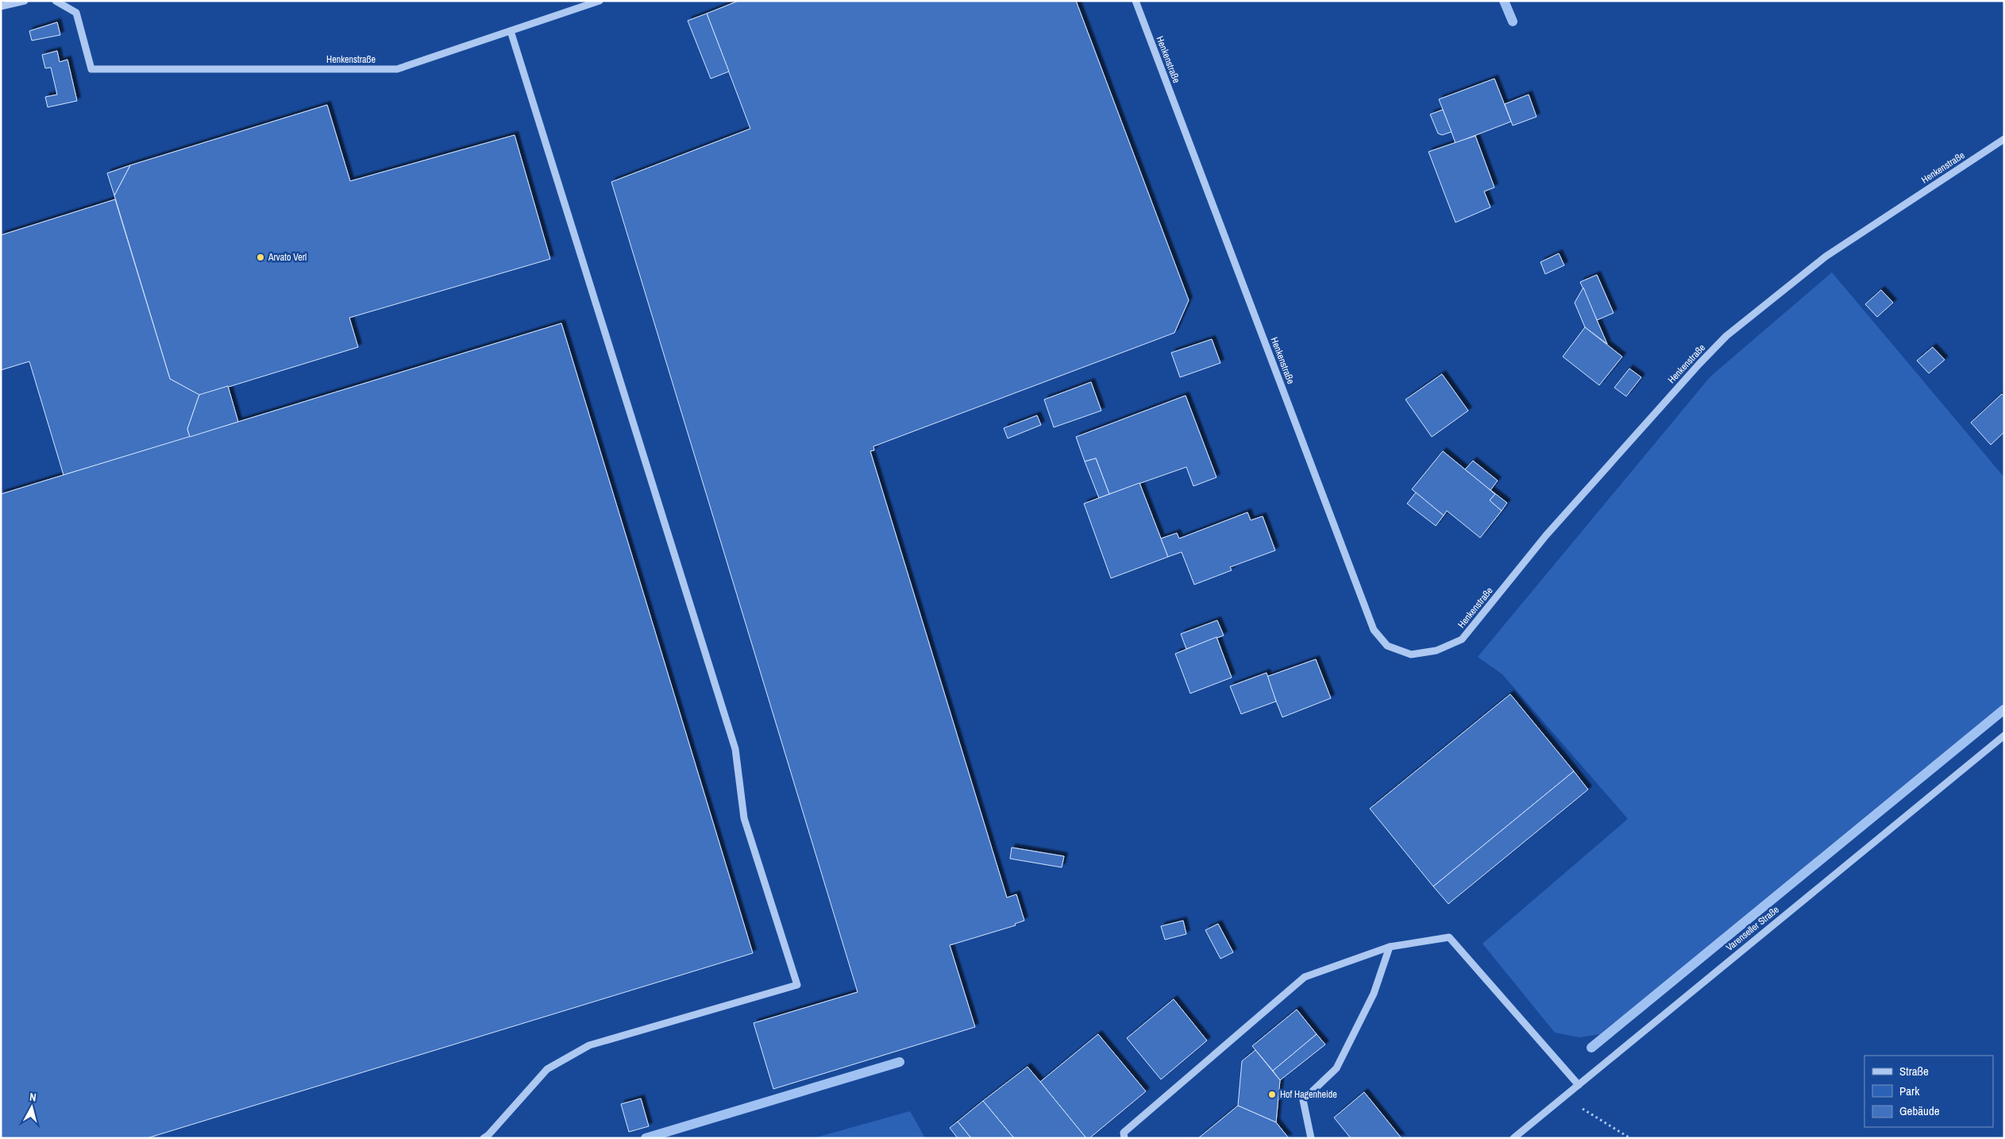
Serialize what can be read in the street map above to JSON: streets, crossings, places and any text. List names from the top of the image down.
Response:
{
  "streets": {
    "street": ["Henkenstraße", "Varenseller Straße"]
  },
  "places": ["Arvato Verl", "Hof Hagenheide"],
  "legend": ["Straße", "Park", "Gebäude"],
  "north": "top"
}
